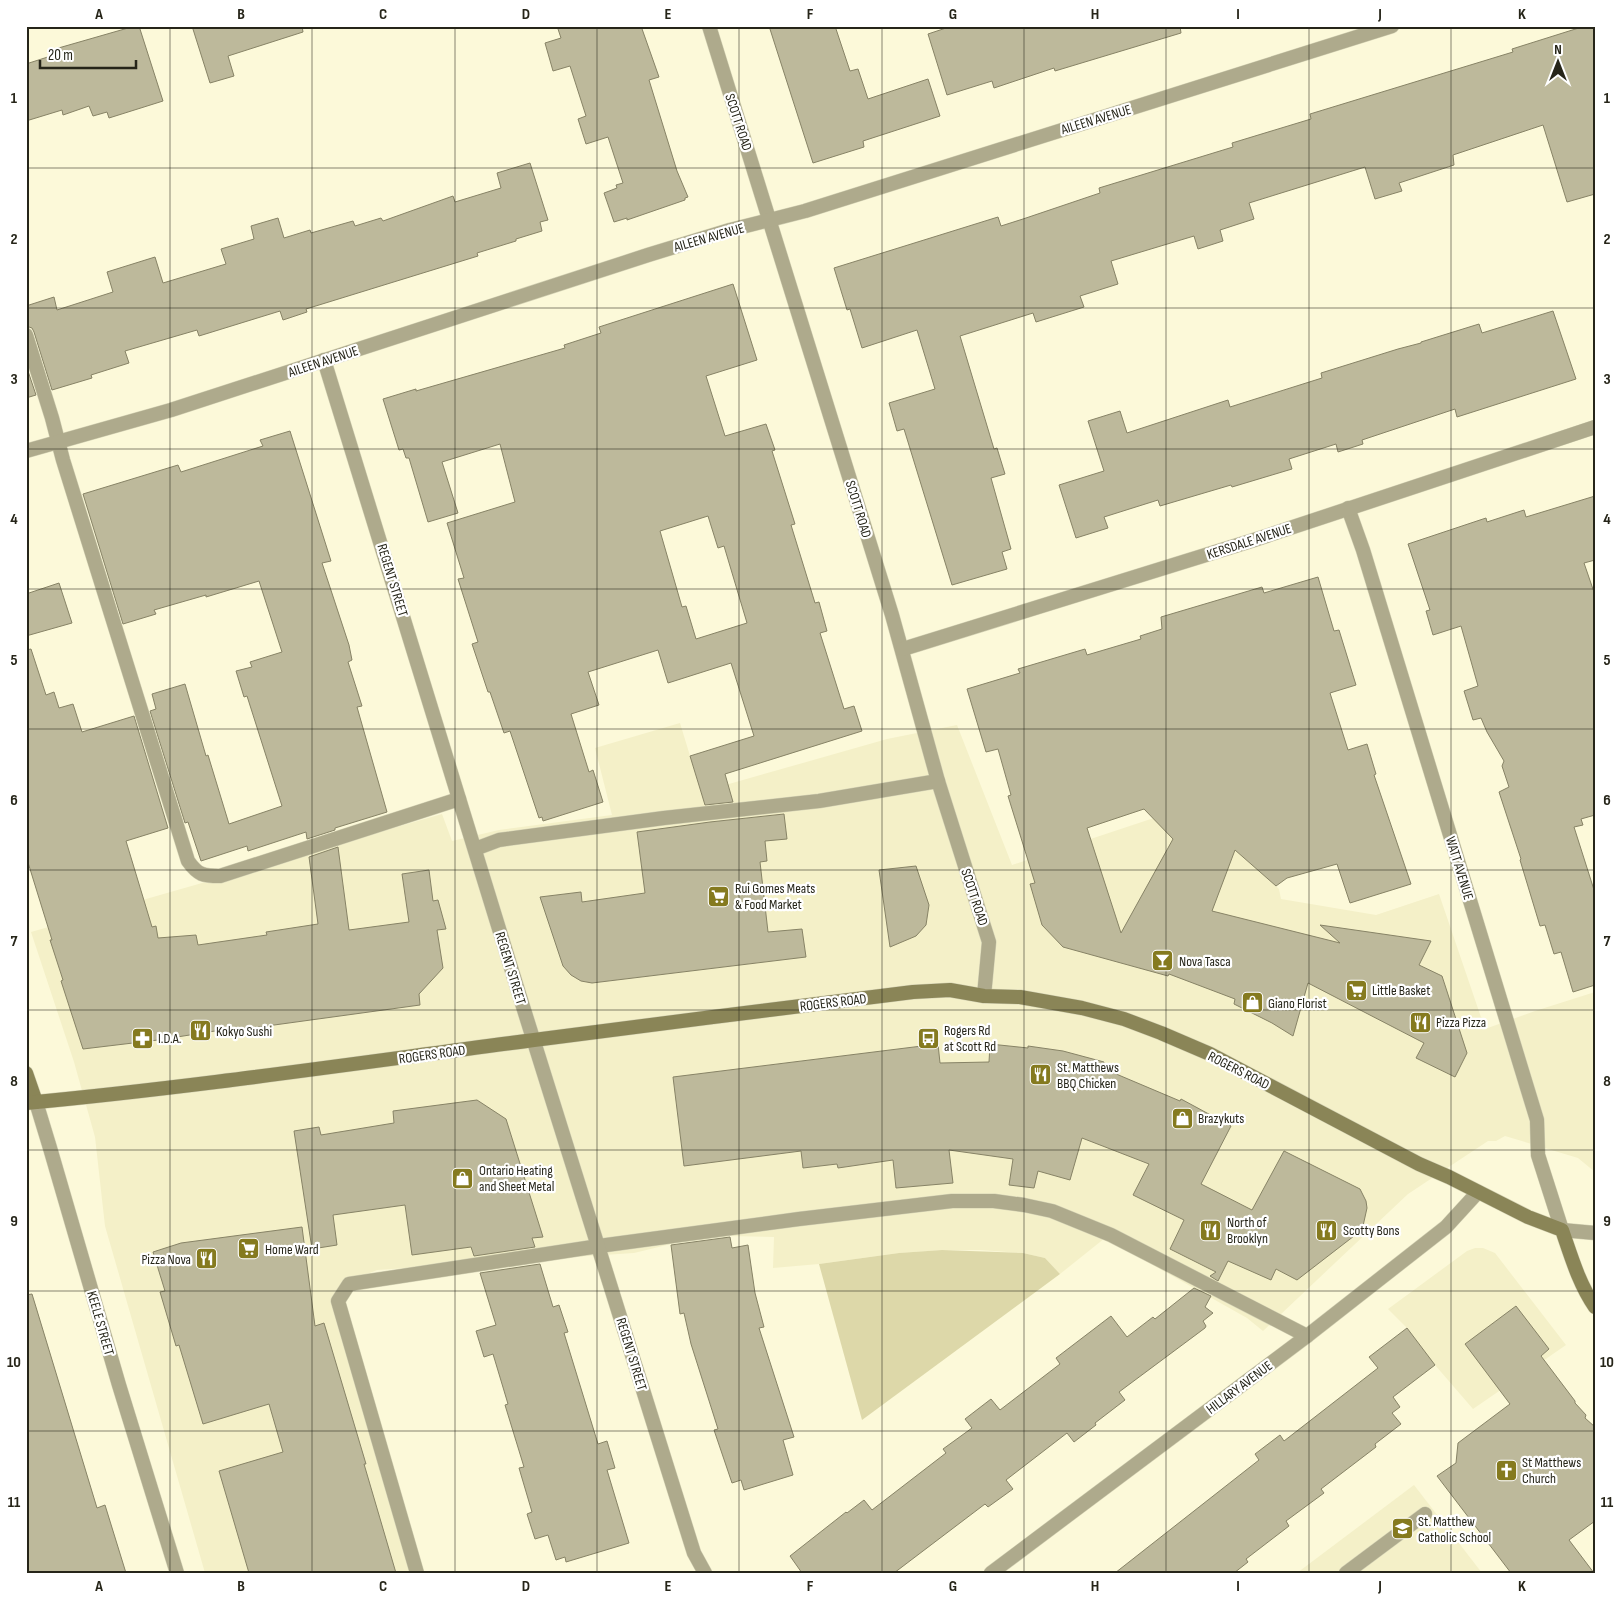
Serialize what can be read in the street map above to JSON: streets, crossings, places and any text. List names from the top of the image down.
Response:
{
  "streets": {
    "main road": ["ROGERS ROAD", "KEELE STREET"],
    "street": [
      "AILEEN AVENUE",
      "SCOTT ROAD",
      "KERSDALE AVENUE",
      "REGENT STREET",
      "WATT AVENUE",
      "HILLARY AVENUE"
    ]
  },
  "crossings": [
    ["AILEEN AVENUE", "SCOTT ROAD"],
    ["AILEEN AVENUE", "REGENT STREET"],
    ["SCOTT ROAD", "KERSDALE AVENUE"],
    ["SCOTT ROAD", "ROGERS ROAD"],
    ["KERSDALE AVENUE", "WATT AVENUE"],
    ["REGENT STREET", "ROGERS ROAD"],
    ["WATT AVENUE", "ROGERS ROAD"],
    ["ROGERS ROAD", "KEELE STREET"],
    ["ROGERS ROAD", "HILLARY AVENUE"]
  ],
  "places": {
    "supermarket": ["Rui Gomes Meats & Food Market", "Little Basket", "Home Ward"],
    "bar": ["Nova Tasca"],
    "shop": ["Giano Florist", "Brazykuts", "Ontario Heating and Sheet Metal"],
    "restaurant": [
      "Pizza Pizza",
      "Kokyo Sushi",
      "St. Matthews BBQ Chicken",
      "North of Brooklyn",
      "Scotty Bons",
      "Pizza Nova"
    ],
    "pharmacy": ["I.D.A."],
    "bus stop": ["Rogers Rd at Scott Rd"],
    "church": ["St Matthews Church"],
    "school or university": ["St. Matthew Catholic School"]
  },
  "scale_bar": "20 m",
  "north": "top",
  "grid": {
    "columns": [
      "A",
      "B",
      "C",
      "D",
      "E",
      "F",
      "G",
      "H",
      "I",
      "J",
      "K"
    ],
    "rows": [
      "1",
      "2",
      "3",
      "4",
      "5",
      "6",
      "7",
      "8",
      "9",
      "10",
      "11"
    ]
  }
}
